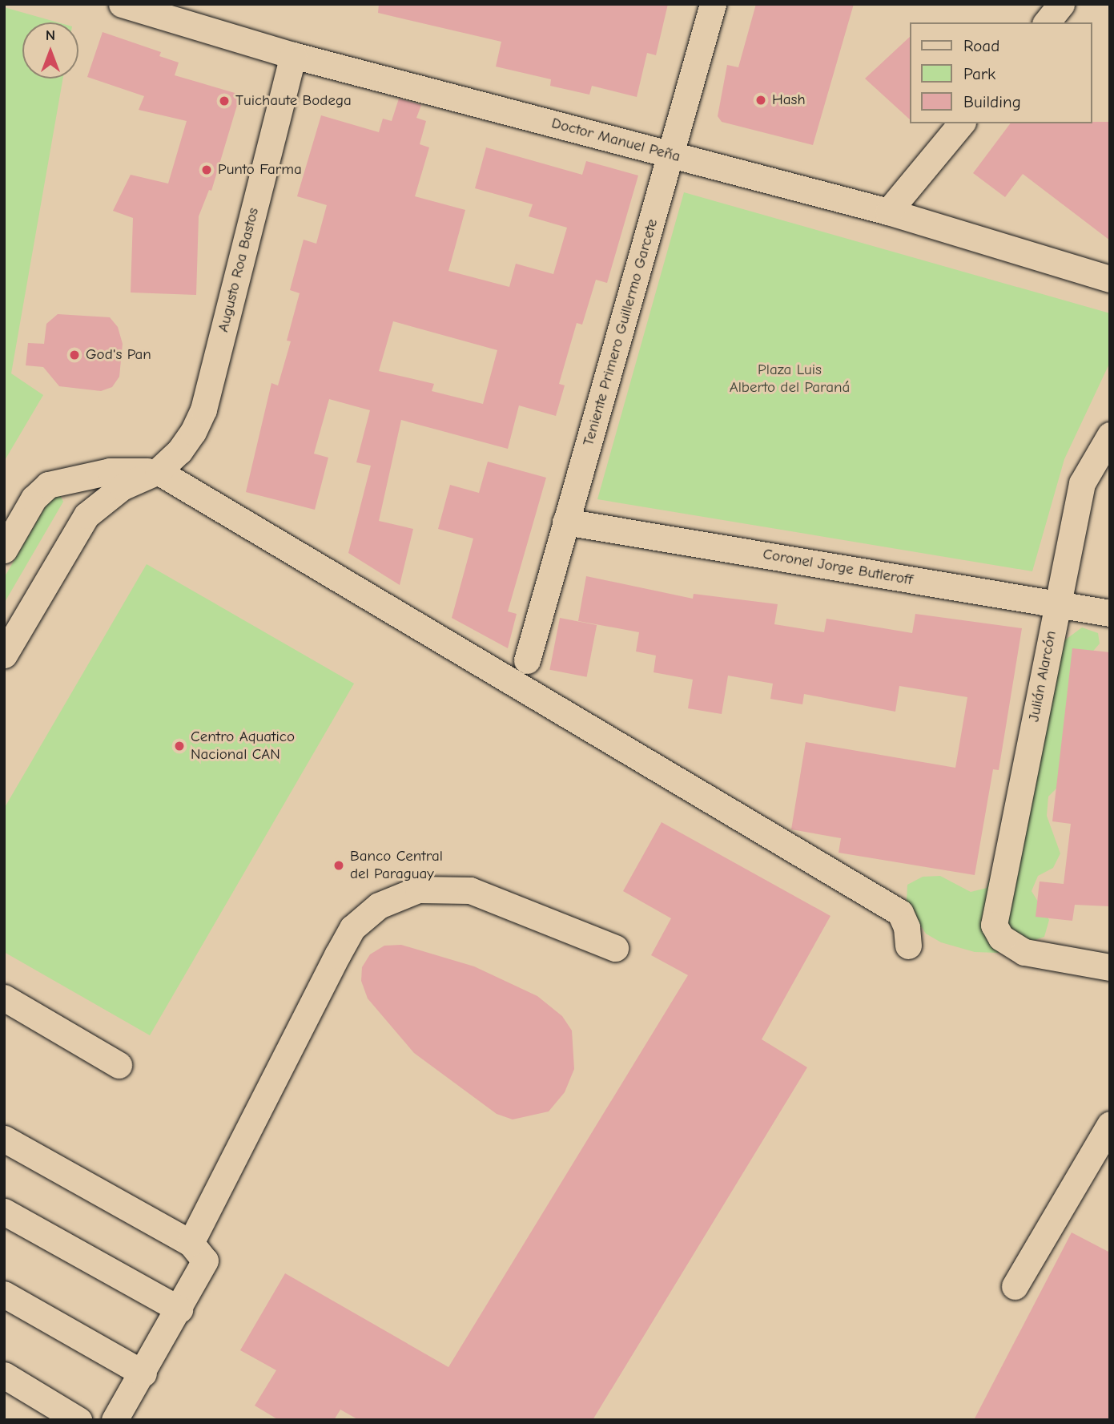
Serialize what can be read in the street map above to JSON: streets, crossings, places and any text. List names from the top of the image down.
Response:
{
  "streets": {
    "street": [
      "Doctor Manuel Peña",
      "Augusto Roa Bastos",
      "Teniente Primero Guillermo Garcete",
      "Coronel Jorge Butleroff",
      "Julián Alarcón"
    ]
  },
  "crossings": [
    ["Doctor Manuel Peña", "Augusto Roa Bastos"],
    ["Doctor Manuel Peña", "Teniente Primero Guillermo Garcete"],
    ["Teniente Primero Guillermo Garcete", "Coronel Jorge Butleroff"],
    ["Coronel Jorge Butleroff", "Julián Alarcón"]
  ],
  "parks": ["Plaza Luis Alberto del Paraná"],
  "places": [
    "Hash",
    "Tuichaute Bodega",
    "Punto Farma",
    "God's Pan",
    "Centro Aquatico Nacional CAN",
    "Banco Central del Paraguay"
  ],
  "legend": ["Road", "Park", "Building"],
  "north": "top"
}
